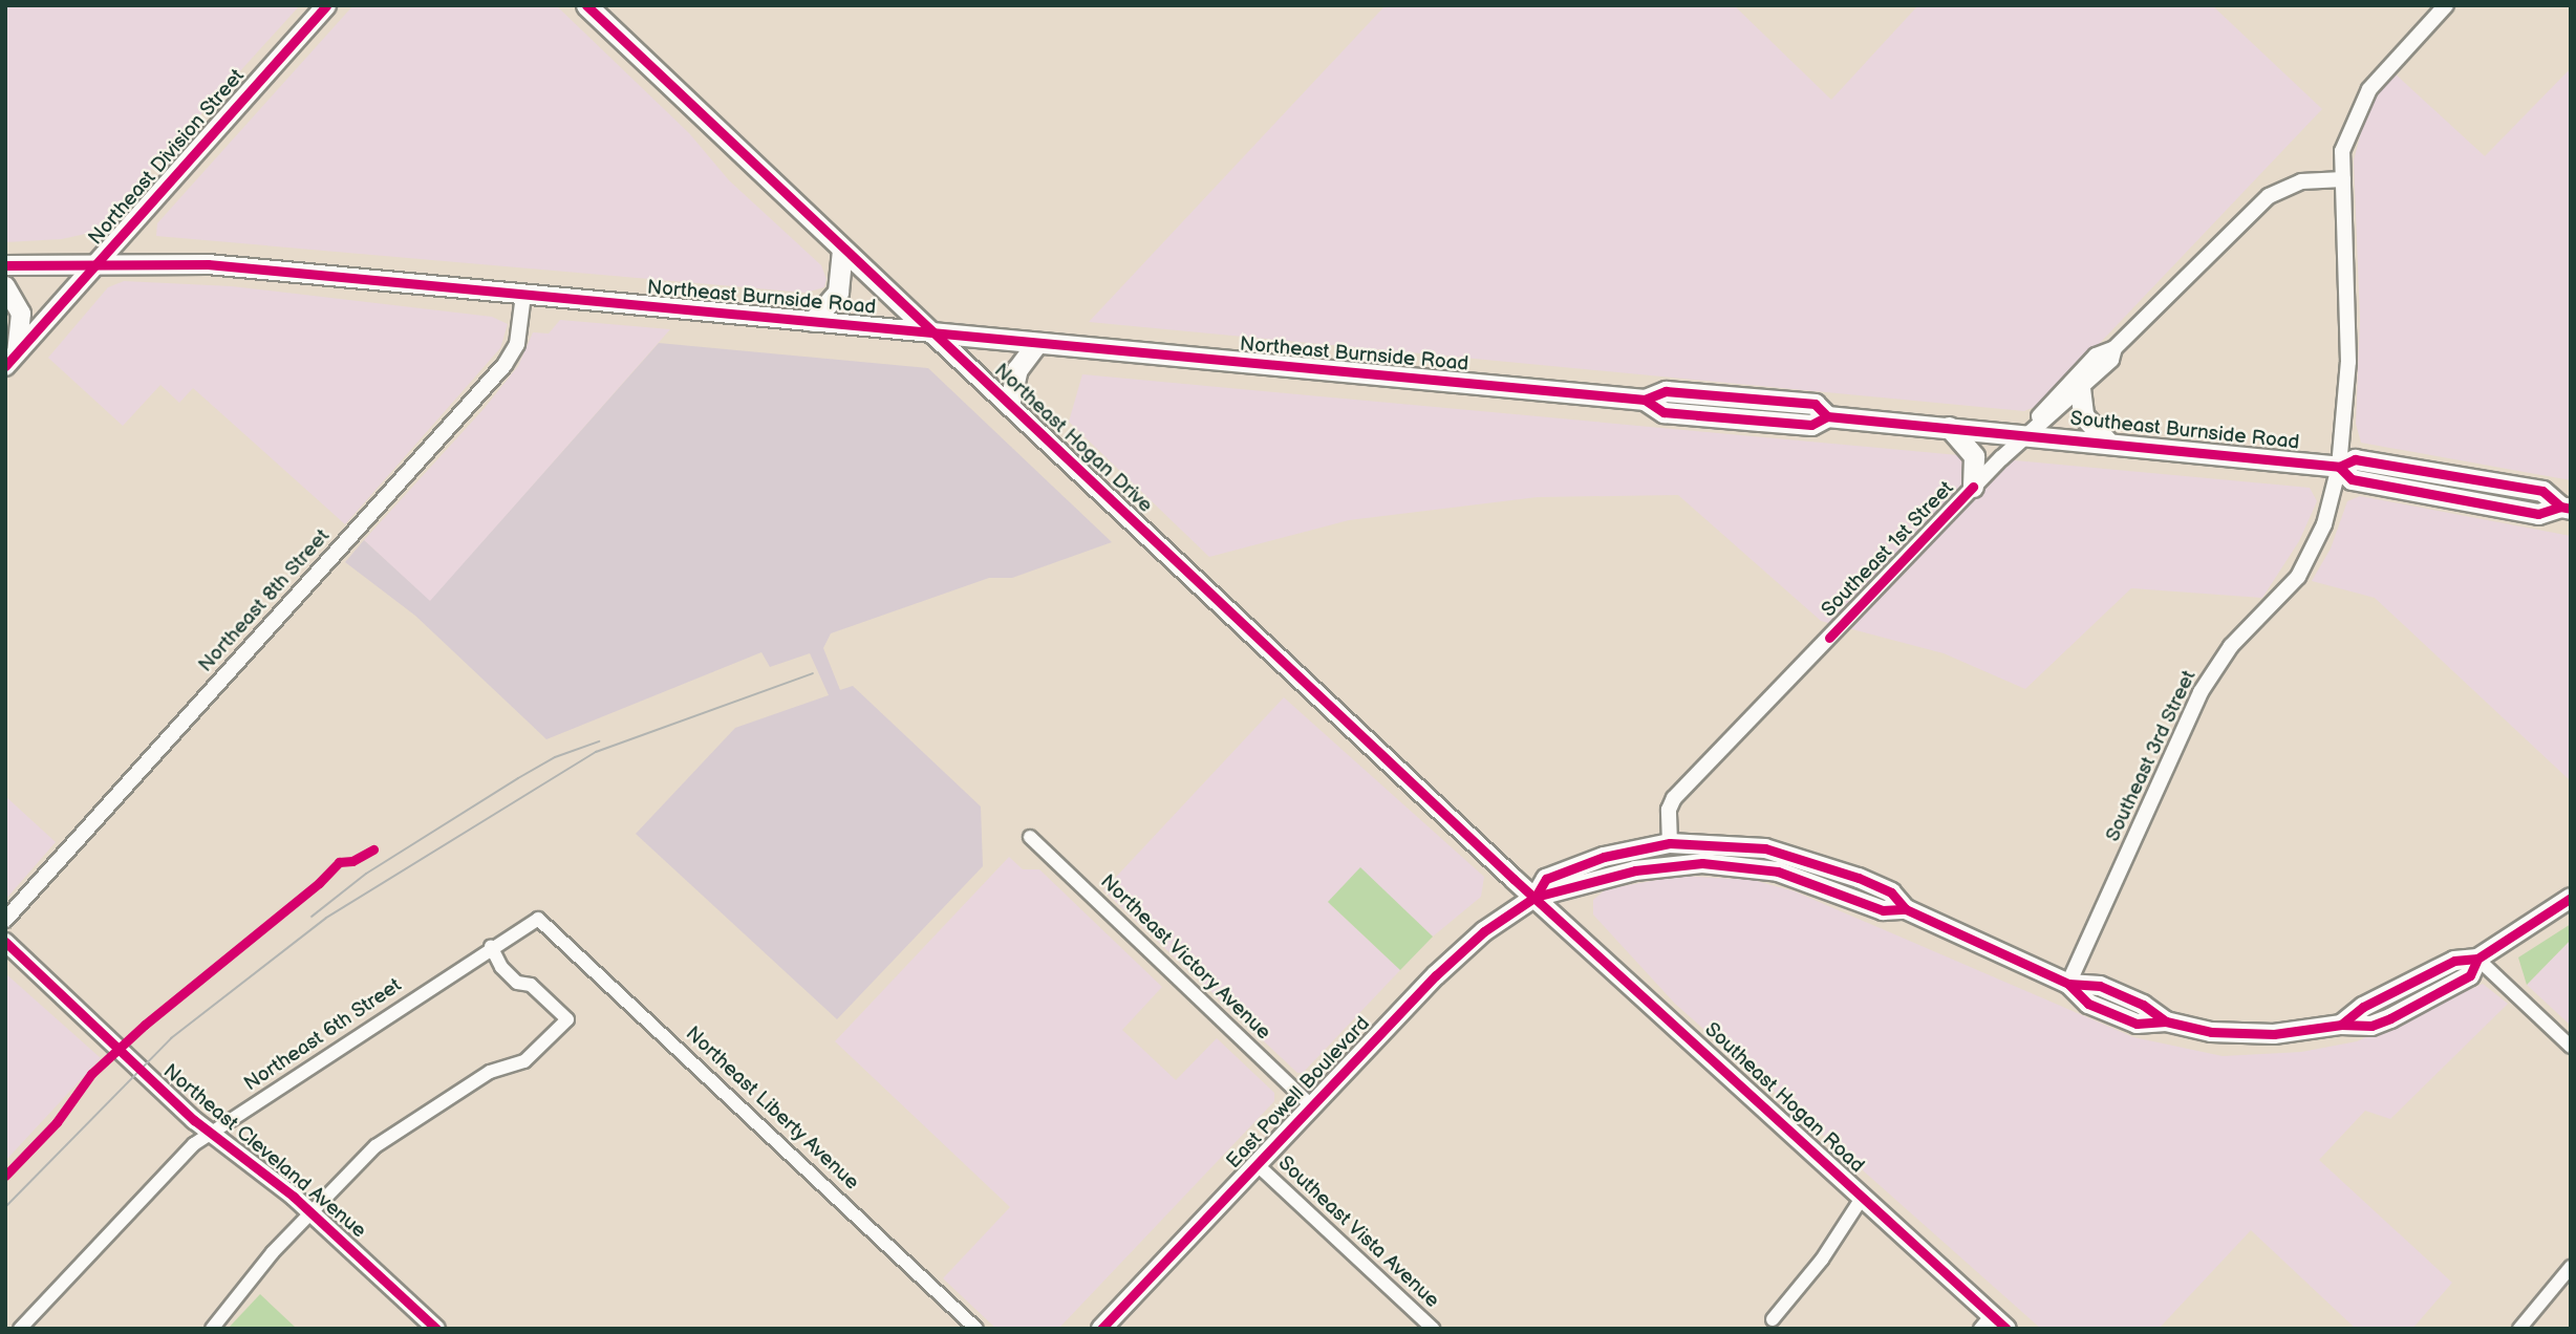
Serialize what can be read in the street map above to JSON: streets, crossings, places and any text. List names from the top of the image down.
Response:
{
  "streets": {
    "highway": ["Northeast Burnside Road", "Southeast Burnside Road", "Northeast Hogan Drive"],
    "main road": [
      "Northeast Division Street",
      "East Powell Boulevard",
      "Southeast Hogan Road",
      "Northeast Cleveland Avenue"
    ],
    "street": [
      "Southeast 1st Street",
      "Northeast 8th Street",
      "Southeast 3rd Street",
      "Northeast Victory Avenue",
      "Northeast 6th Street",
      "Northeast Liberty Avenue",
      "Southeast Vista Avenue"
    ]
  },
  "crossings": [
    ["Northeast Division Street", "Northeast Burnside Road"],
    ["Northeast Burnside Road", "Southeast Burnside Road"],
    ["Northeast Burnside Road", "Northeast Hogan Drive"],
    ["Northeast Burnside Road", "Southeast 1st Street"],
    ["Northeast Burnside Road", "Northeast 8th Street"],
    ["Southeast Burnside Road", "Southeast 1st Street"],
    ["Southeast Burnside Road", "Southeast 3rd Street"],
    ["Northeast Hogan Drive", "East Powell Boulevard"],
    ["Northeast Hogan Drive", "Southeast Hogan Road"],
    ["Southeast 1st Street", "Southeast 3rd Street"],
    ["Southeast 1st Street", "East Powell Boulevard"],
    ["Southeast 3rd Street", "East Powell Boulevard"],
    ["Northeast Victory Avenue", "East Powell Boulevard"],
    ["Northeast 6th Street", "Northeast Liberty Avenue"],
    ["Northeast 6th Street", "Northeast Cleveland Avenue"],
    ["East Powell Boulevard", "Southeast Hogan Road"],
    ["East Powell Boulevard", "Southeast Vista Avenue"]
  ]
}
